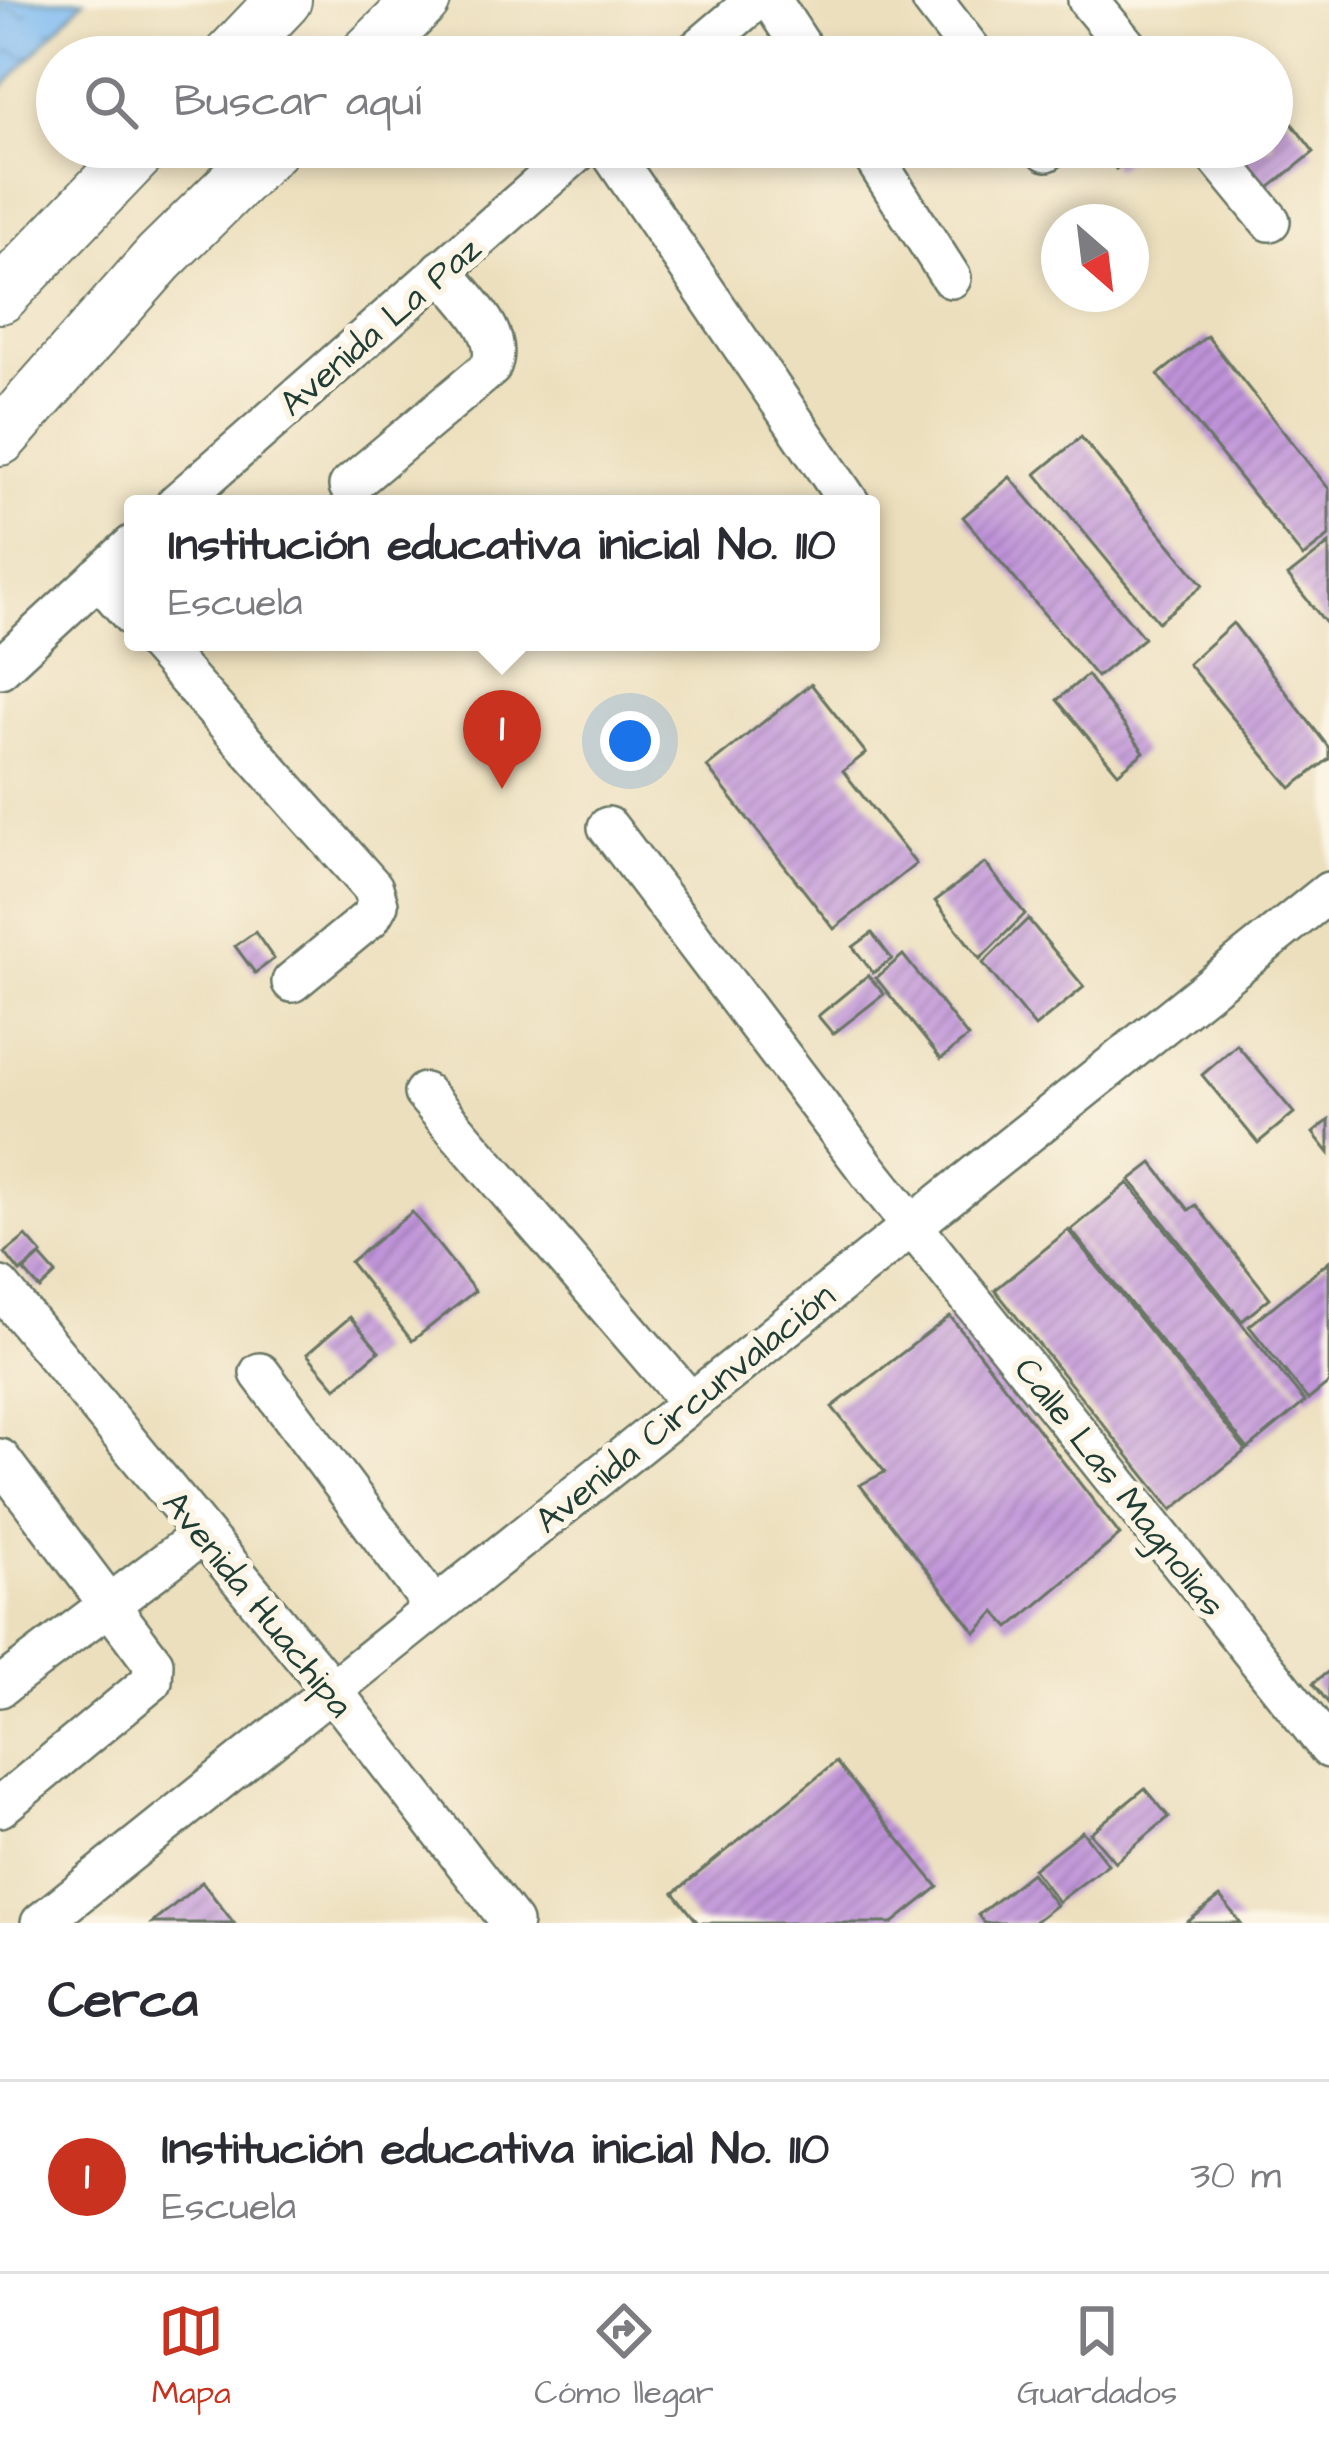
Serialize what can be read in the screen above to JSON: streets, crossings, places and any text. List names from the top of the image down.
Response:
{
  "streets": {
    "street": [
      "Avenida La Paz",
      "Avenida Circunvalación",
      "Calle Las Magnolias",
      "Avenida Huachipa"
    ]
  },
  "crossings": [
    ["Avenida Circunvalación", "Calle Las Magnolias"],
    ["Avenida Circunvalación", "Avenida Huachipa"]
  ],
  "north": "bottom right",
  "page": {
    "search": "Buscar aquí",
    "popup": ["Institución educativa inicial No. 110", "Escuela"],
    "pins": "1",
    "heading": "Cerca",
    "list": [
      {
        "mark": "1",
        "name": "Institución educativa inicial No. 110",
        "note": "Escuela",
        "value": "30 m"
      }
    ],
    "nav": ["Mapa", "Cómo llegar", "Guardados"]
  }
}
